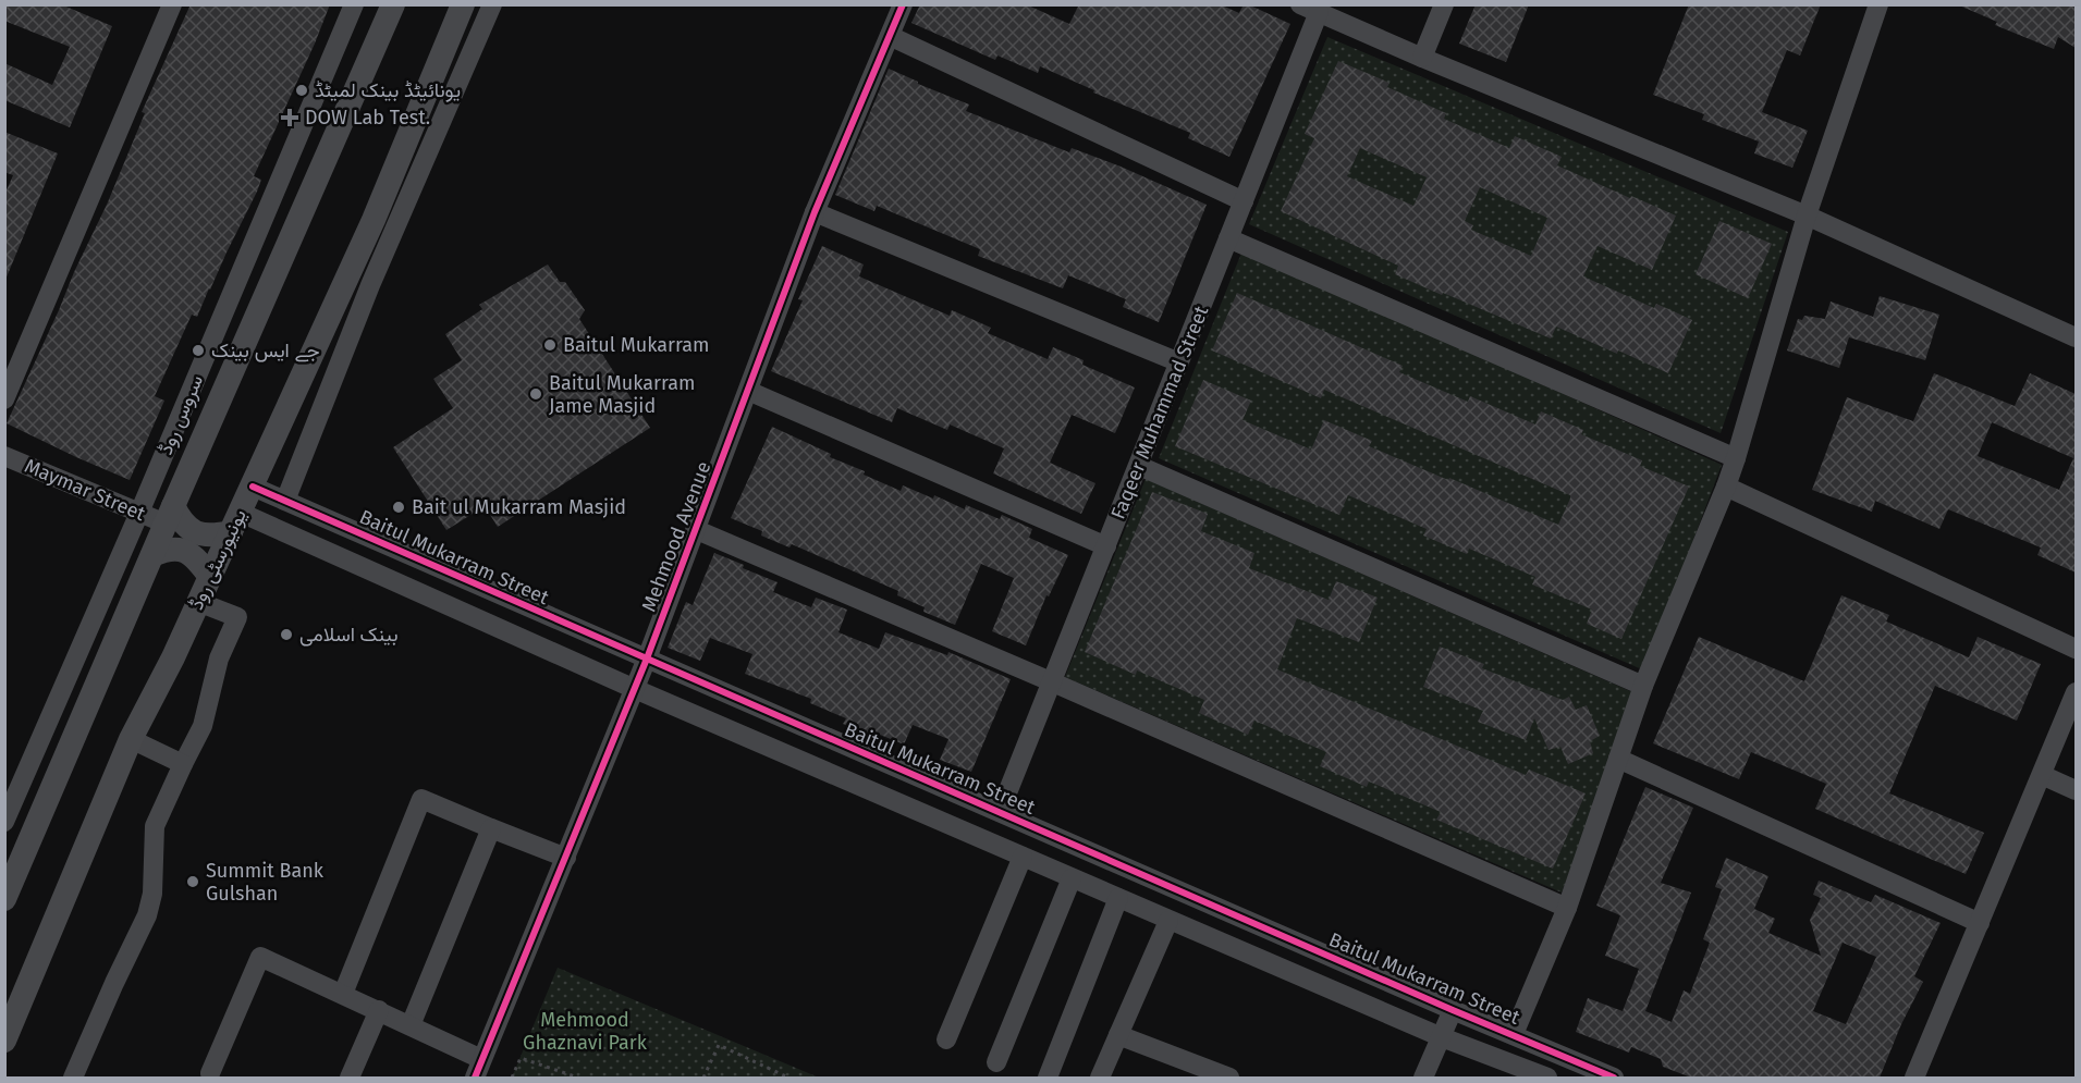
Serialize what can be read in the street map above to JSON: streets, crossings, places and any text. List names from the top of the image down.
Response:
{
  "streets": {
    "main road": ["یونیورسٹی روڈ"],
    "street": [
      "Faqeer Muhammad Street",
      "سروس روڈ",
      "Maymar Street",
      "Mehmood Avenue",
      "Baitul Mukarram Street"
    ]
  },
  "crossings": [
    ["Faqeer Muhammad Street", "Baitul Mukarram Street"],
    ["سروس روڈ", "Maymar Street"],
    ["Mehmood Avenue", "Baitul Mukarram Street"],
    ["Baitul Mukarram Street", "یونیورسٹی روڈ"]
  ],
  "parks": ["Mehmood Ghaznavi Park"],
  "places": {
    "other": [
      "یونائیٹڈ بینک لمیٹڈ",
      "Baitul Mukarram",
      "جے ایس بینک",
      "Baitul Mukarram Jame Masjid",
      "Bait ul Mukarram Masjid",
      "بینک اسلامی",
      "Summit Bank Gulshan"
    ],
    "health": ["DOW Lab Test."]
  }
}
